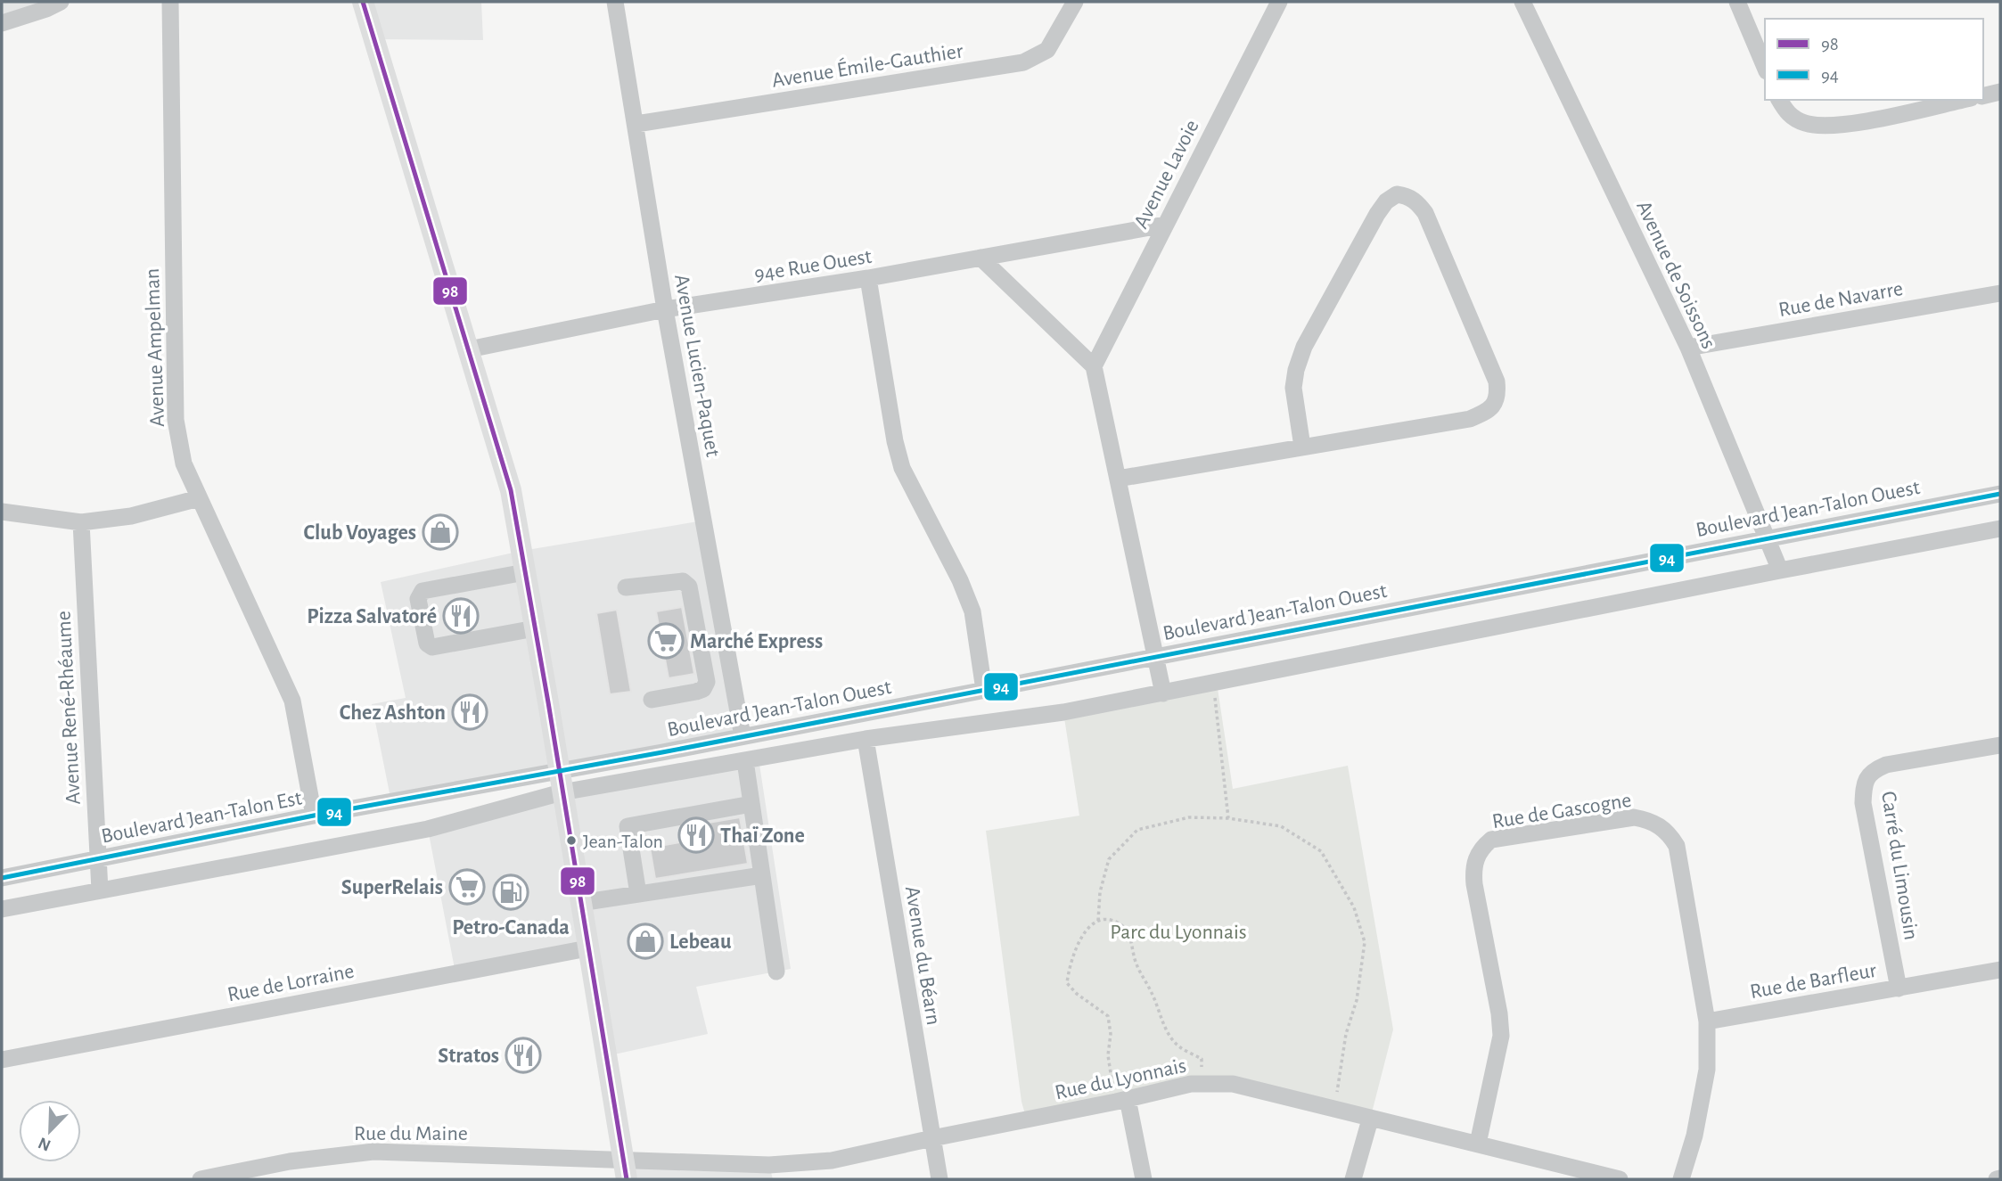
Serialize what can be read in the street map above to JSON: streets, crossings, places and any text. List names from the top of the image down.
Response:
{
  "streets": {
    "street": [
      "Avenue Émile-Gauthier",
      "Avenue Lavoie",
      "94e Rue Ouest",
      "Avenue de Soissons",
      "Rue de Navarre",
      "Avenue Ampelman",
      "Avenue Lucien-Paquet",
      "Boulevard Jean-Talon Ouest",
      "Avenue René-Rhéaume",
      "Rue de Gascogne",
      "Boulevard Jean-Talon Est",
      "Carré du Limousin",
      "Avenue du Béarn",
      "Rue de Barfleur",
      "Rue de Lorraine",
      "Rue du Lyonnais",
      "Rue du Maine"
    ]
  },
  "crossings": [
    ["Avenue Émile-Gauthier", "Avenue Lucien-Paquet"],
    ["Avenue Lavoie", "94e Rue Ouest"],
    ["94e Rue Ouest", "Avenue Lucien-Paquet"],
    ["Avenue de Soissons", "Rue de Navarre"],
    ["Avenue de Soissons", "Boulevard Jean-Talon Ouest"],
    ["Avenue Ampelman", "Boulevard Jean-Talon Est"],
    ["Avenue Lucien-Paquet", "Boulevard Jean-Talon Ouest"],
    ["Boulevard Jean-Talon Ouest", "Boulevard Jean-Talon Est"],
    ["Boulevard Jean-Talon Ouest", "Avenue du Béarn"],
    ["Avenue René-Rhéaume", "Boulevard Jean-Talon Est"],
    ["Rue de Gascogne", "Rue de Barfleur"],
    ["Rue de Gascogne", "Rue du Lyonnais"],
    ["Carré du Limousin", "Rue de Barfleur"],
    ["Avenue du Béarn", "Rue du Lyonnais"],
    ["Rue du Lyonnais", "Rue du Maine"]
  ],
  "parks": ["Parc du Lyonnais"],
  "places": {
    "shop": ["Club Voyages", "Lebeau"],
    "restaurant": [
      "Pizza Salvatoré",
      "Chez Ashton",
      "Thaï Zone",
      "Stratos"
    ],
    "supermarket": ["Marché Express", "SuperRelais"],
    "other": ["Jean-Talon"],
    "fuel station": ["Petro-Canada"]
  },
  "lines": ["transit line 98", "transit line 94"],
  "legend": ["98", "94"],
  "north": "bottom left"
}
